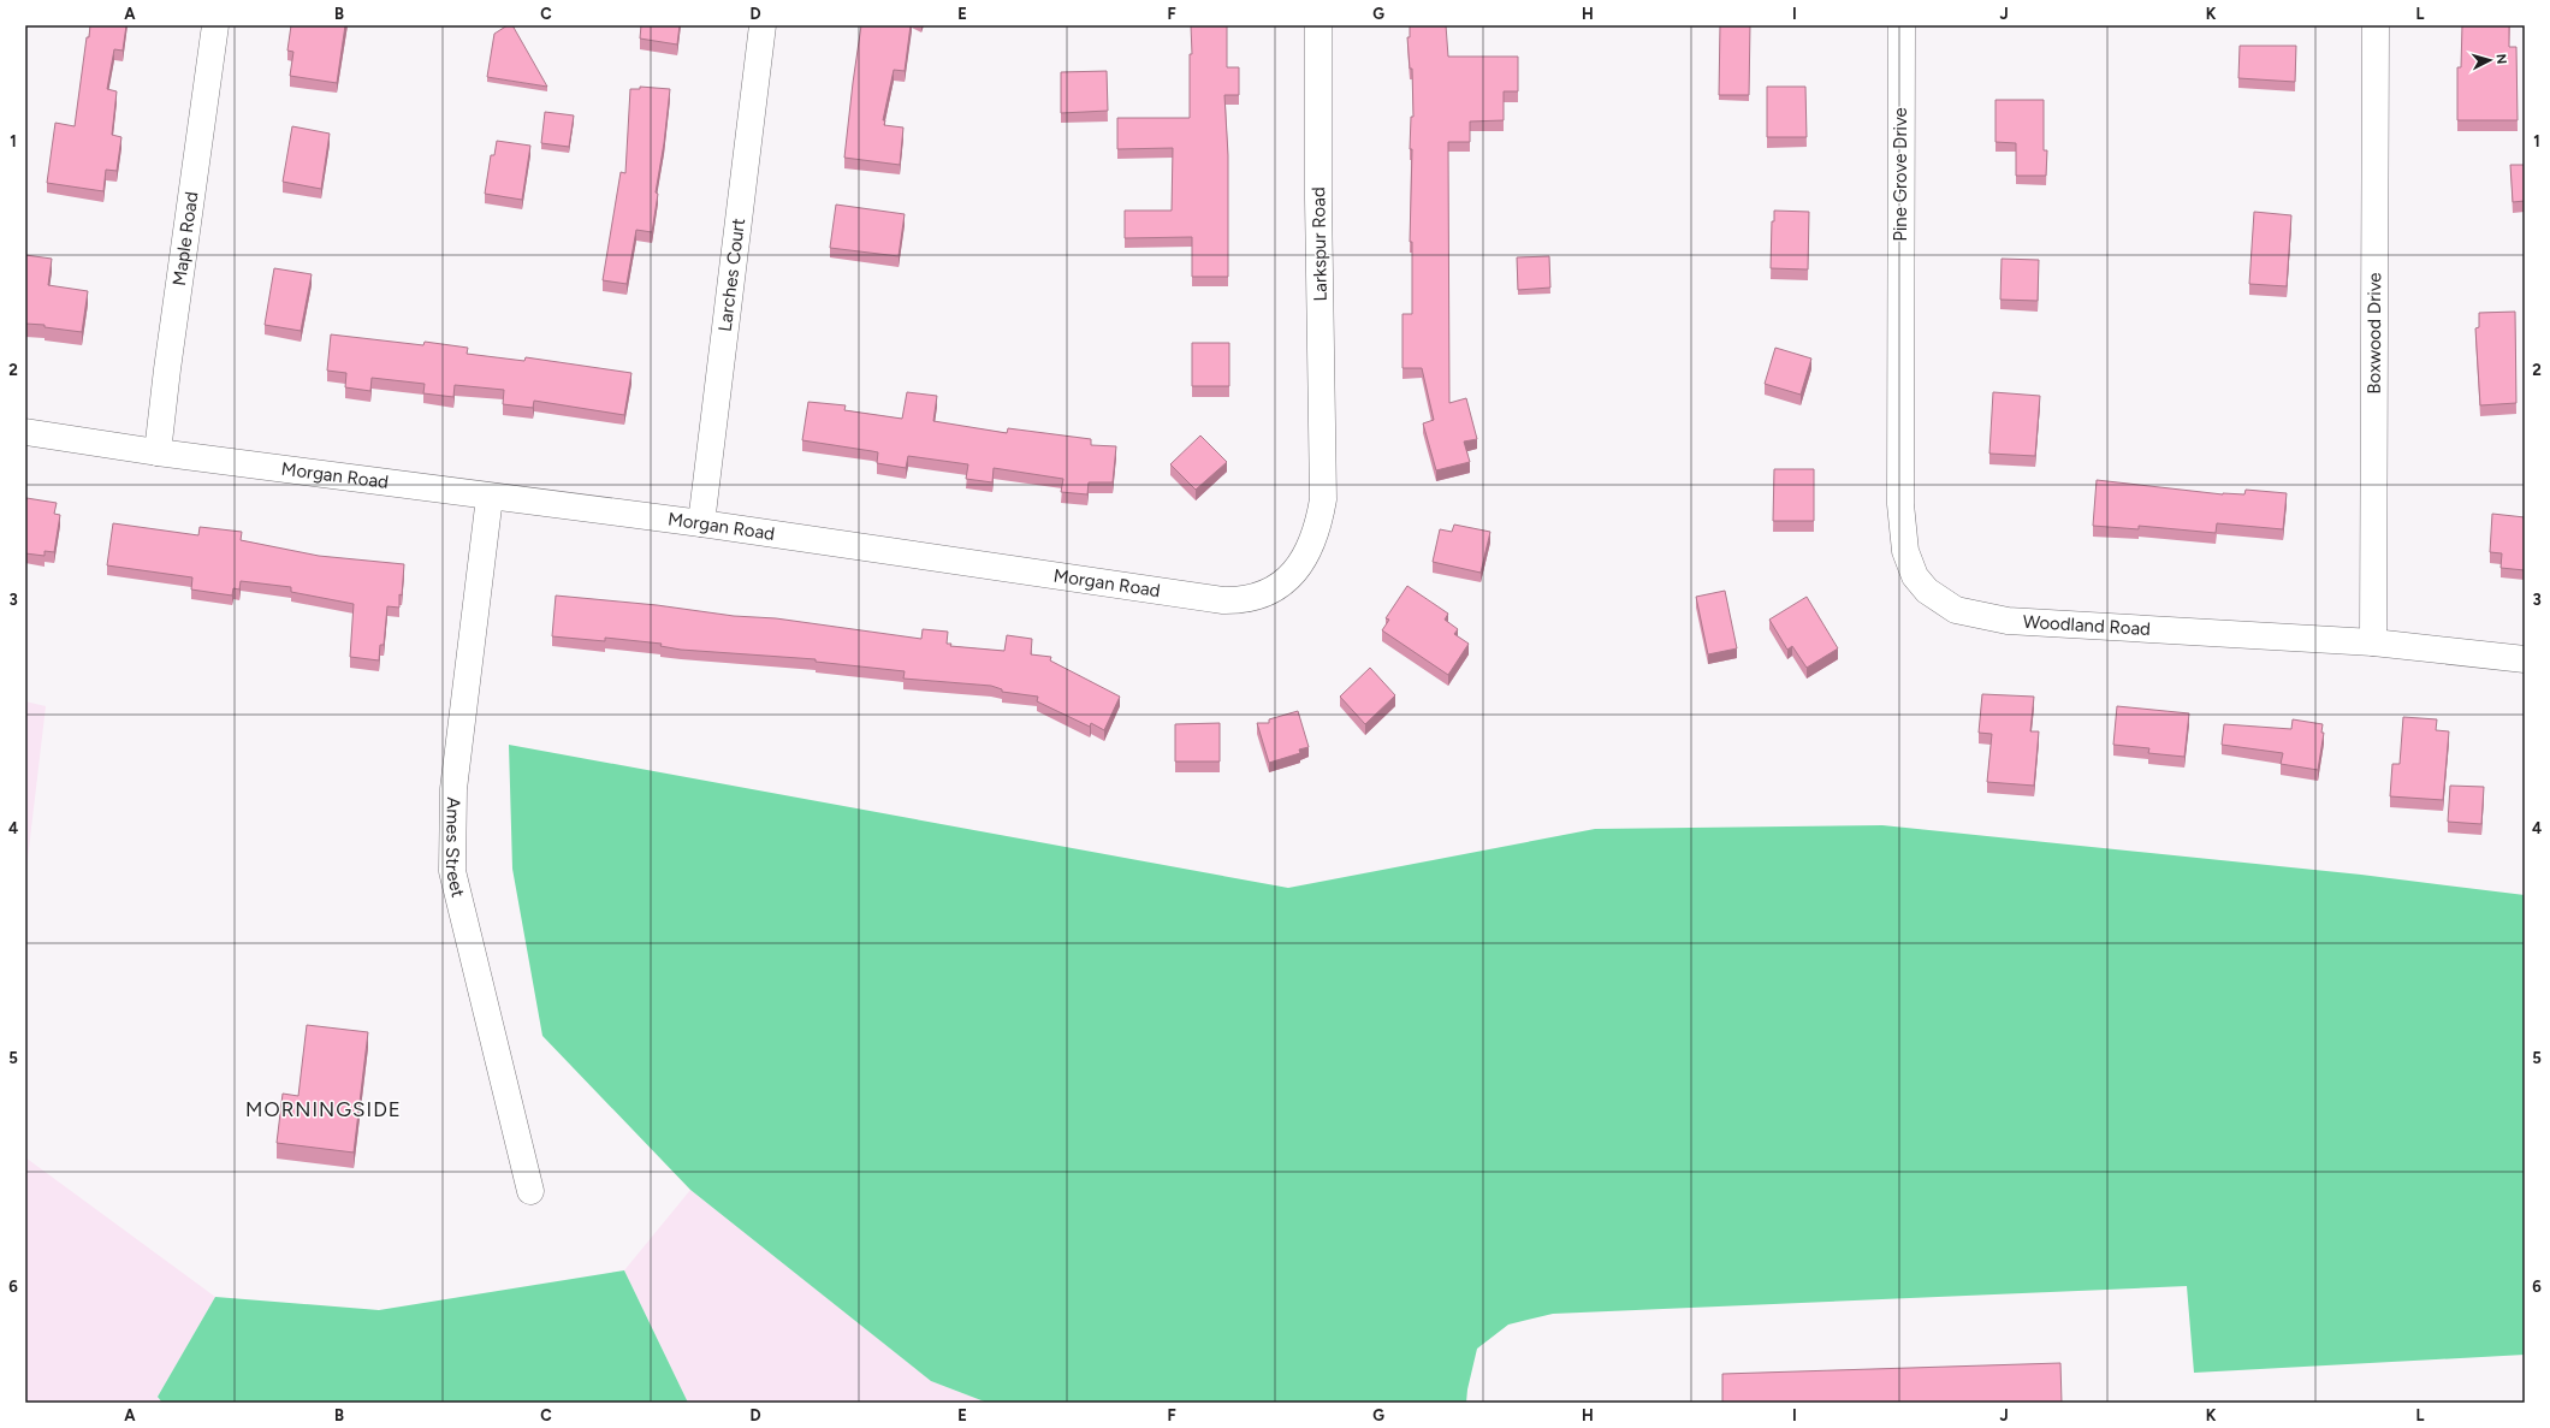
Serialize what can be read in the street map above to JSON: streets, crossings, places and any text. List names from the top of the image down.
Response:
{
  "streets": {
    "street": [
      "Pine Grove Drive",
      "Maple Road",
      "Larkspur Road",
      "Larches Court",
      "Boxwood Drive",
      "Morgan Road",
      "Woodland Road",
      "Ames Street"
    ]
  },
  "crossings": [
    ["Pine Grove Drive", "Woodland Road"],
    ["Maple Road", "Morgan Road"],
    ["Larkspur Road", "Morgan Road"],
    ["Larches Court", "Morgan Road"],
    ["Boxwood Drive", "Woodland Road"],
    ["Morgan Road", "Ames Street"]
  ],
  "districts": ["MORNINGSIDE"],
  "north": "right",
  "grid": {
    "columns": [
      "A",
      "B",
      "C",
      "D",
      "E",
      "F",
      "G",
      "H",
      "I",
      "J",
      "K",
      "L"
    ],
    "rows": [
      "1",
      "2",
      "3",
      "4",
      "5",
      "6"
    ]
  }
}
